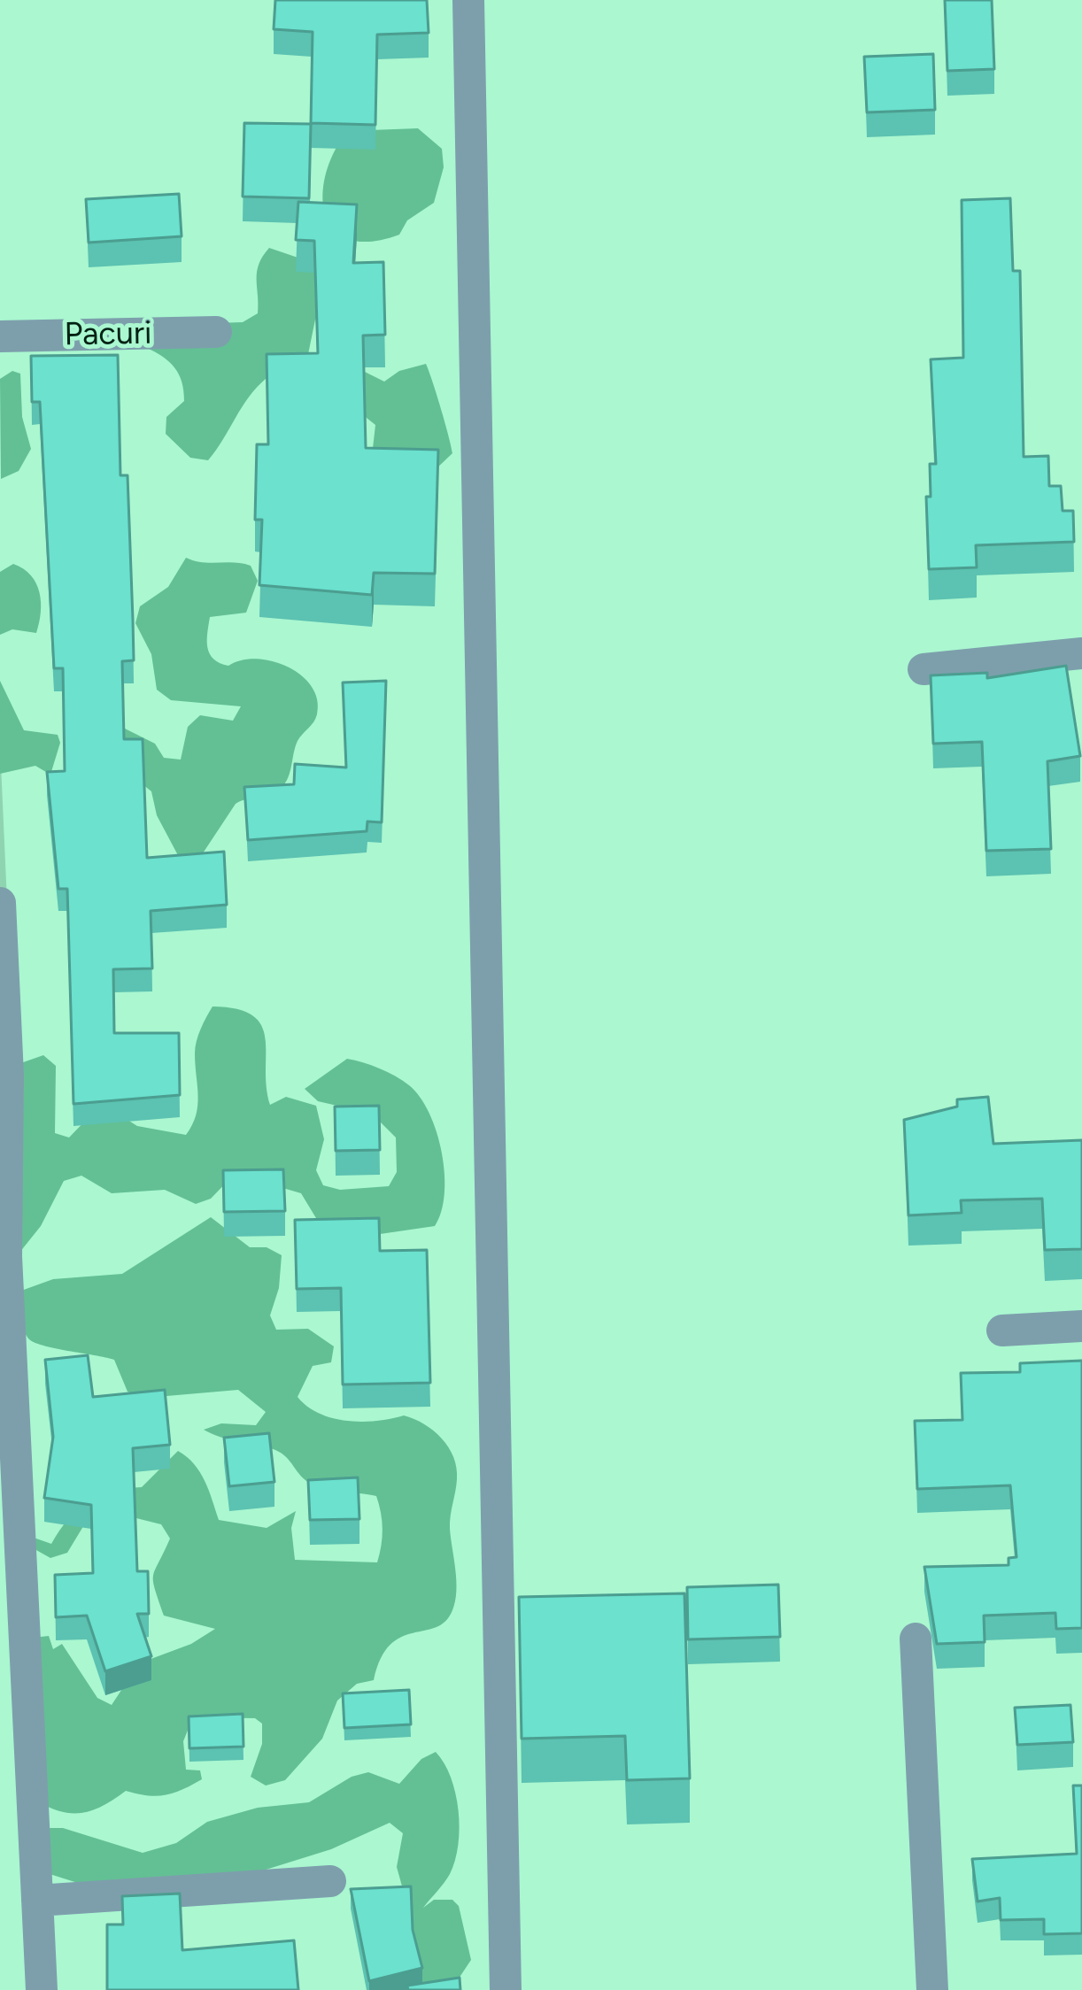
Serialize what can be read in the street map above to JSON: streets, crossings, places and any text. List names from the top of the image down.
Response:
{
  "streets": {
    "street": ["Pacuri"]
  }
}
